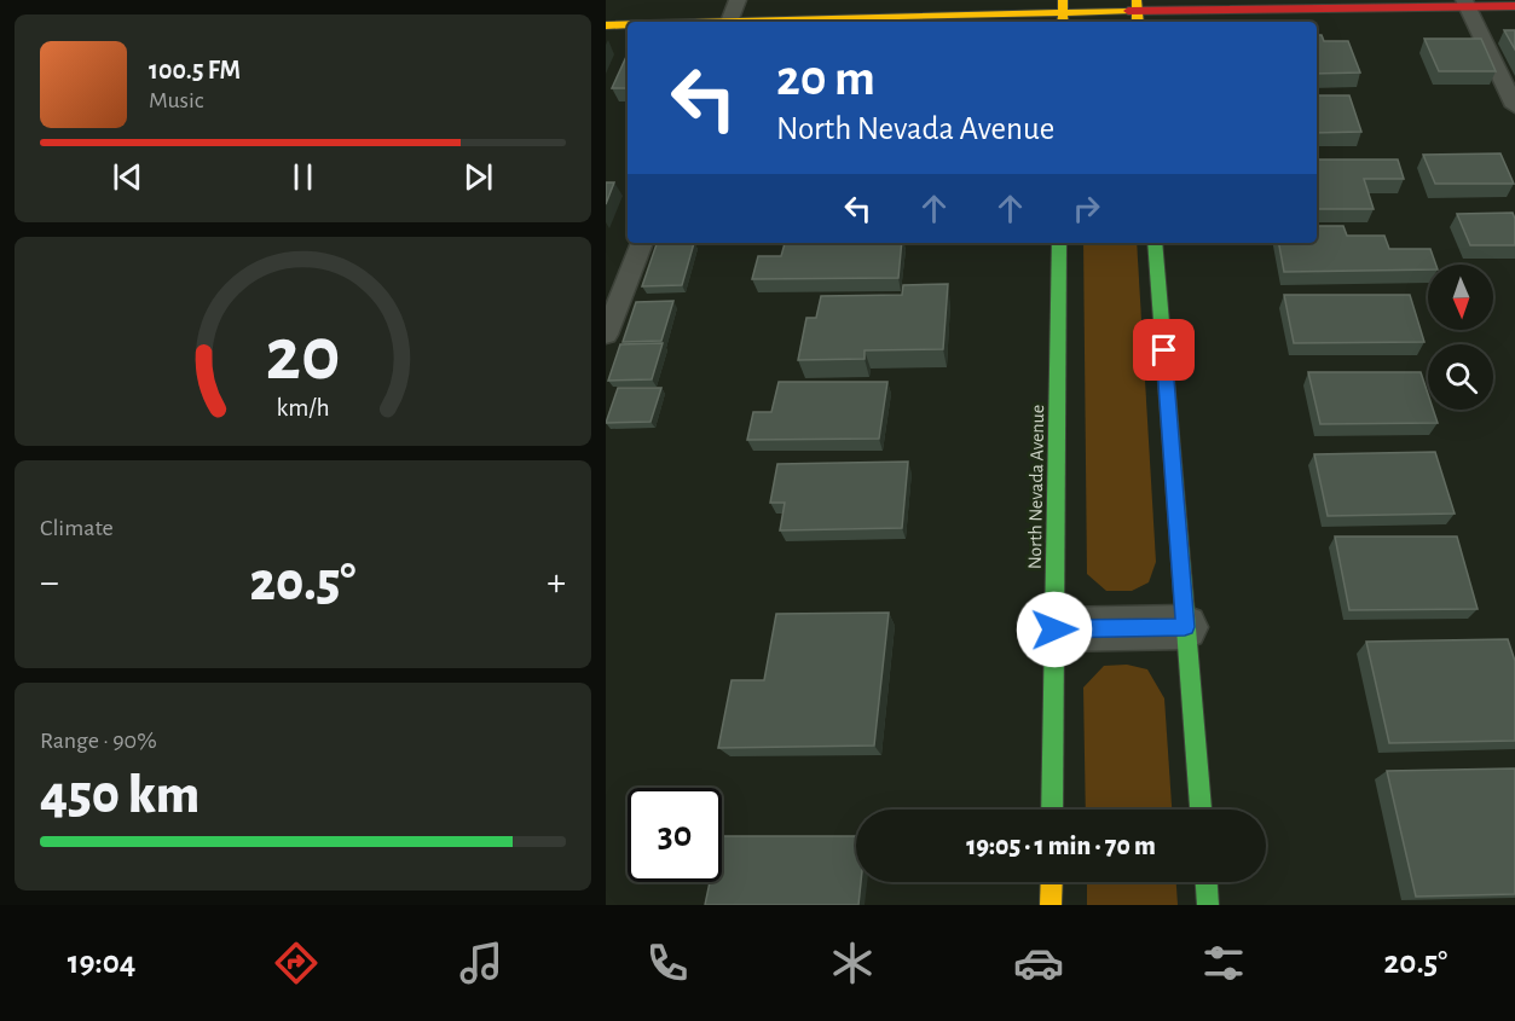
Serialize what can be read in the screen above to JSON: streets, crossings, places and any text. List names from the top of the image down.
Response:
{
  "streets": {
    "street": ["North Nevada Avenue"]
  },
  "north": "bottom",
  "page": {
    "turn": ["20 m", "North Nevada Avenue"],
    "song": ["100.5 FM", "Music"],
    "tile": [
      "Climate",
      ["Range · 90%", "450 km"]
    ],
    "heat": ["−", "20.5°", "+"],
    "limit": "30",
    "trip": "19:05 · 1 min · 70 m",
    "tabs": ["19:04", "20.5°"],
    "gauge": ["20", "km/h"]
  }
}
